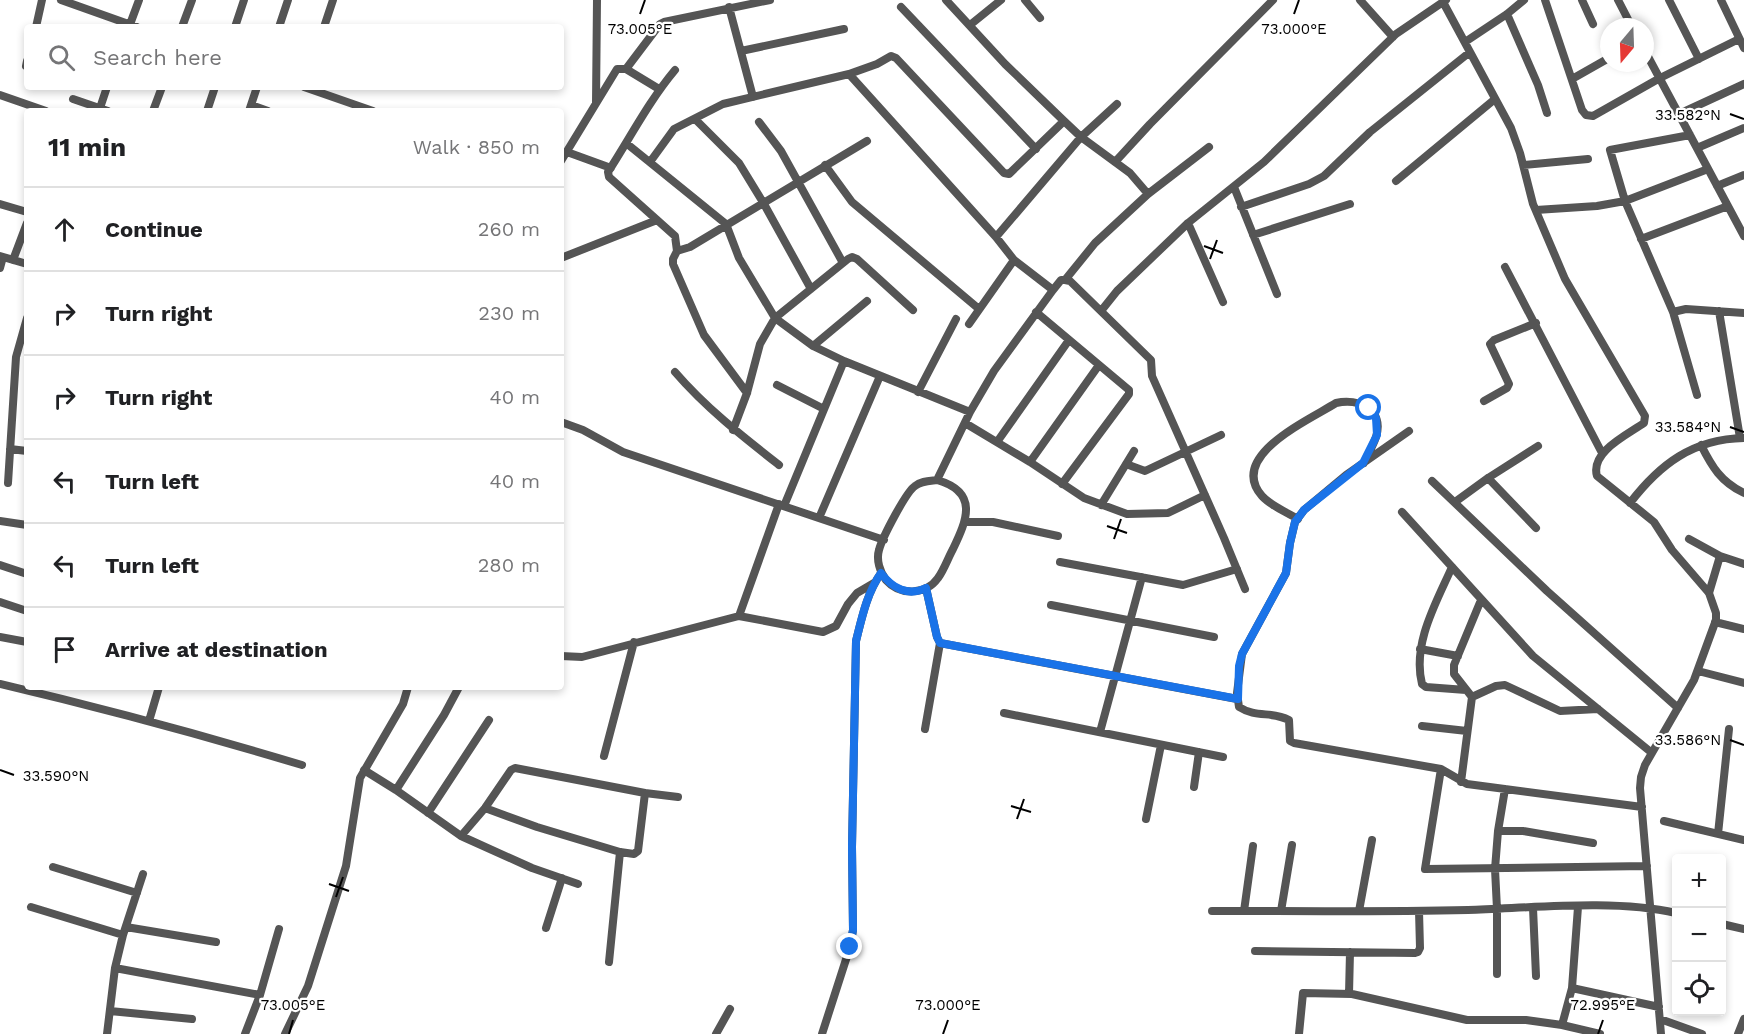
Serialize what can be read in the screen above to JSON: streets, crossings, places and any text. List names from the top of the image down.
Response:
{
  "north": "bottom",
  "page": {
    "search": "Search here",
    "heading": ["11 min", "Walk · 850 m"],
    "list": [
      ["Continue", "260 m"],
      ["Turn right", "230 m"],
      ["Turn right", "40 m"],
      ["Turn left", "40 m"],
      ["Turn left", "280 m"],
      "Arrive at destination"
    ],
    "map_buttons": ["+", "−"]
  },
  "coordinates": [
    "73.005°E",
    "73.000°E",
    "33.582°N",
    "33.584°N",
    "33.586°N",
    "33.590°N",
    "72.995°E"
  ]
}
